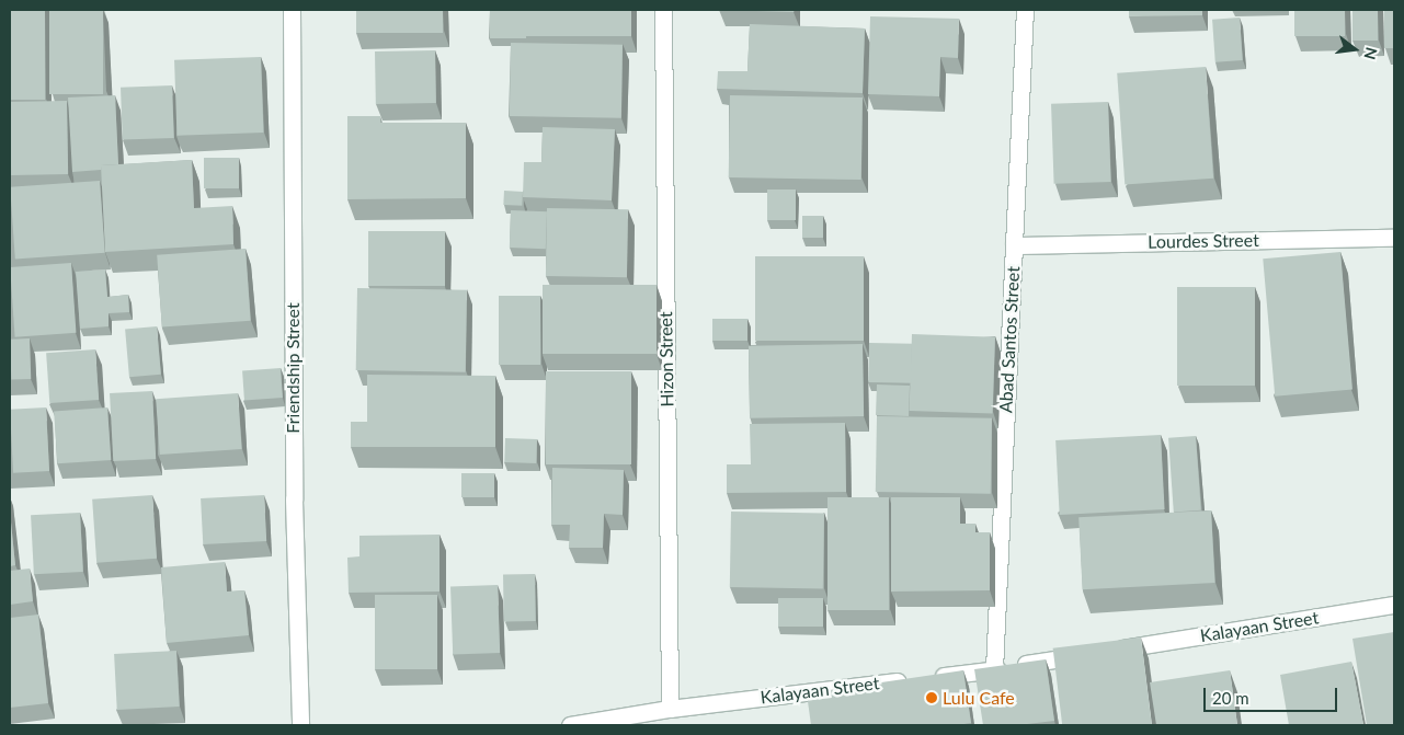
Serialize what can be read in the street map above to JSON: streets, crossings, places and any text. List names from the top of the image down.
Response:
{
  "streets": {
    "street": [
      "Lourdes Street",
      "Abad Santos Street",
      "Hizon Street",
      "Friendship Street",
      "Kalayaan Street"
    ]
  },
  "crossings": [
    ["Lourdes Street", "Abad Santos Street"],
    ["Abad Santos Street", "Kalayaan Street"],
    ["Hizon Street", "Kalayaan Street"]
  ],
  "places": ["Lulu Cafe"],
  "scale_bar": "20 m",
  "north": "right"
}
